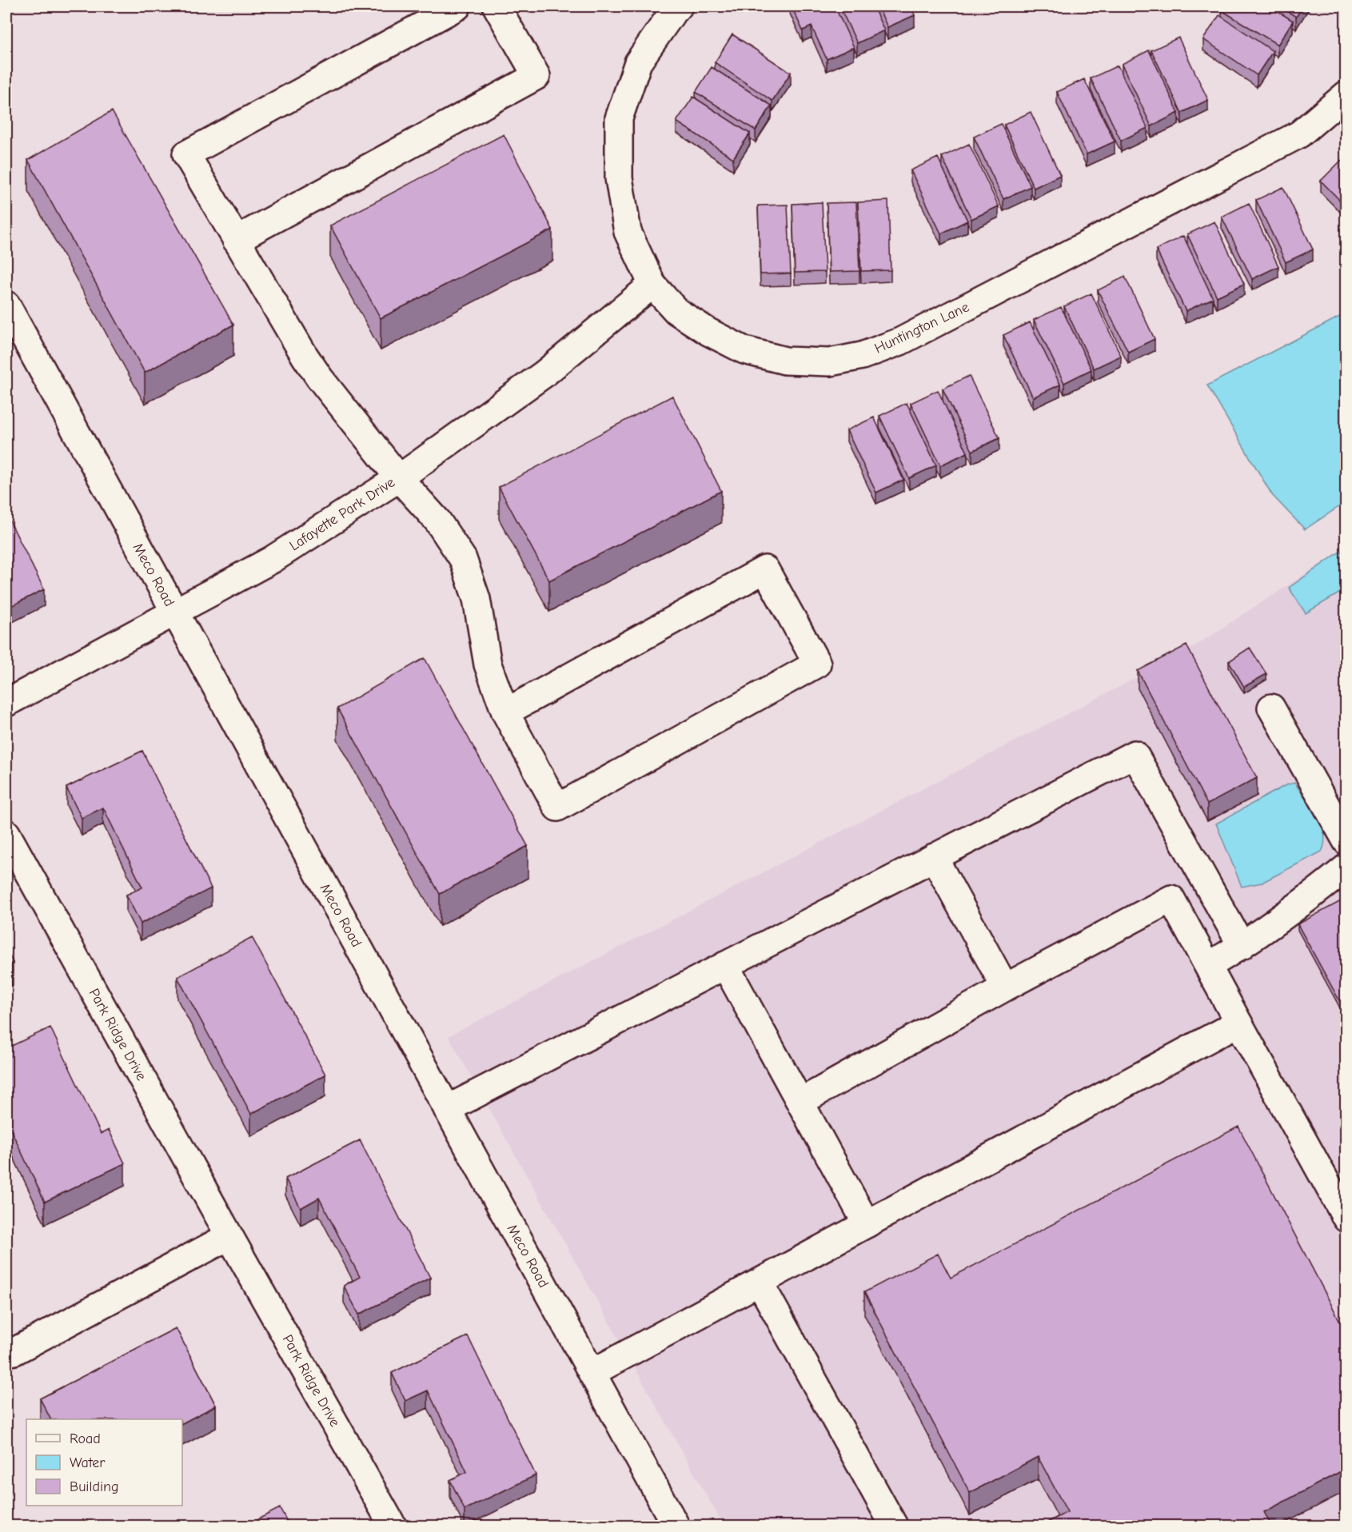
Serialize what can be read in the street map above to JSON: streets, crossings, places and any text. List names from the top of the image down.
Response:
{
  "streets": {
    "street": [
      "Huntington Lane",
      "Lafayette Park Drive",
      "Meco Road",
      "Park Ridge Drive"
    ]
  },
  "crossings": [
    ["Huntington Lane", "Lafayette Park Drive"],
    ["Lafayette Park Drive", "Meco Road"]
  ],
  "legend": ["Road", "Water", "Building"]
}
